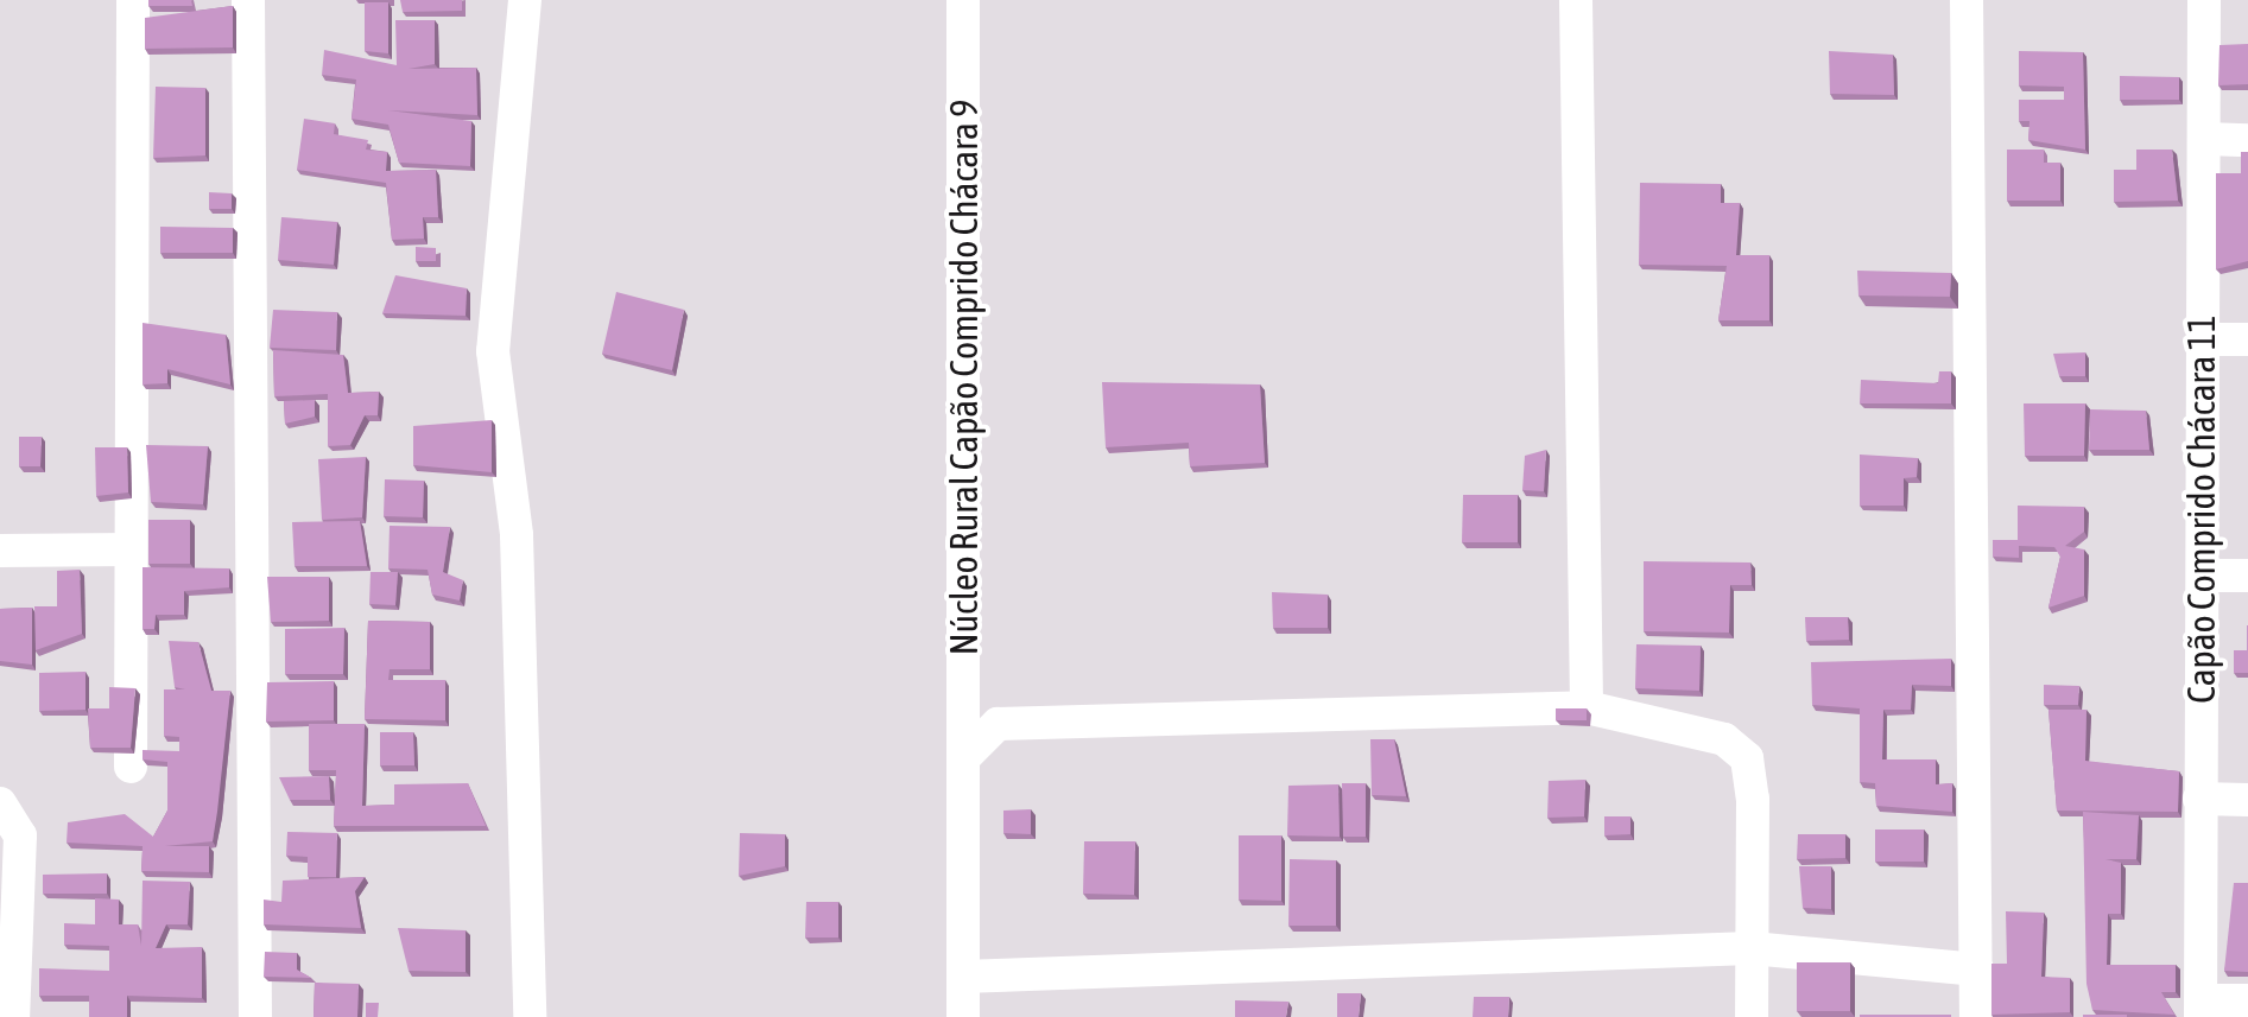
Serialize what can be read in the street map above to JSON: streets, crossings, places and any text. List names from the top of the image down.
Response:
{
  "streets": {
    "street": ["Núcleo Rural Capão Comprido Chácara 9", "Capão Comprido Chácara 11"]
  }
}
